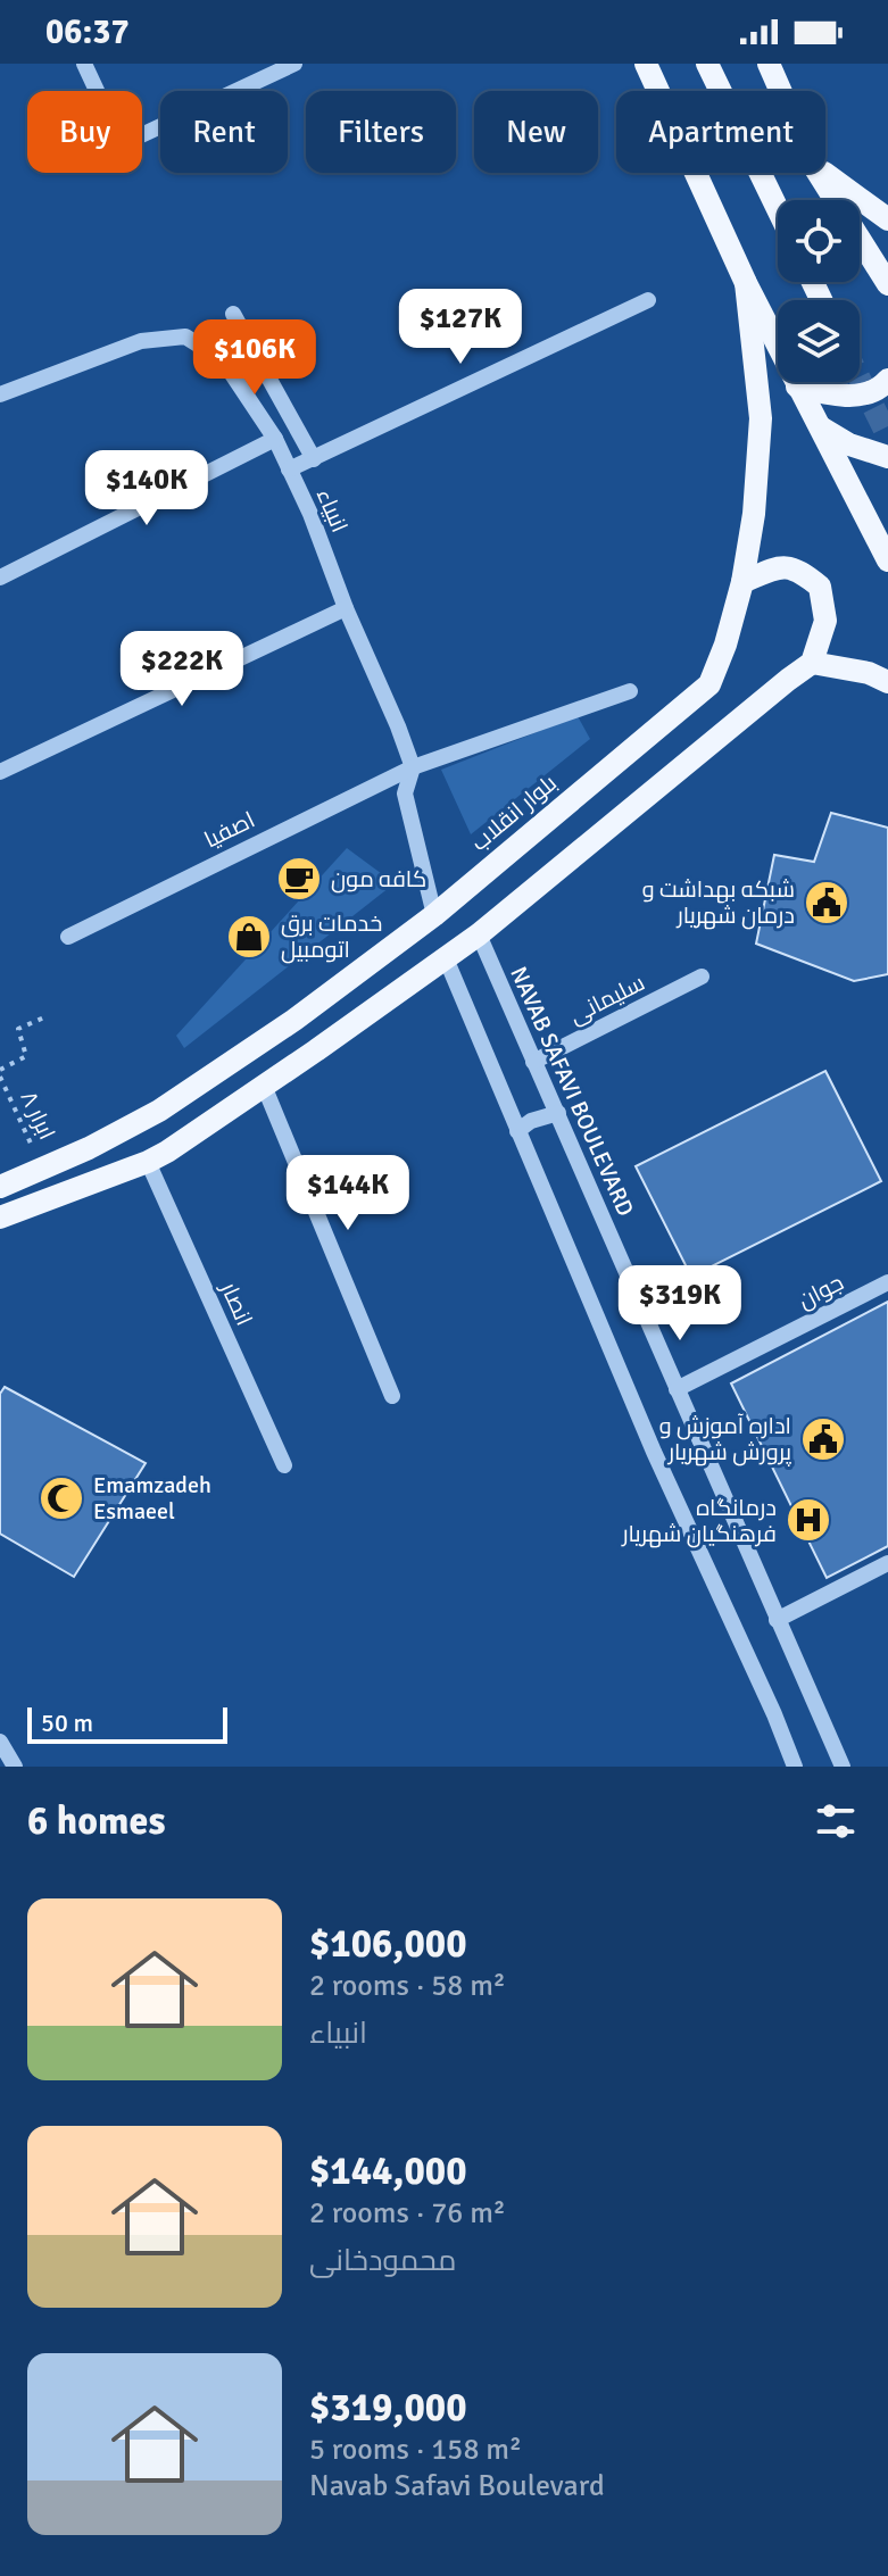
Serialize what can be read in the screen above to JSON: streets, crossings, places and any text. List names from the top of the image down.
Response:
{
  "streets": {
    "main road": ["بلوار انقلاب"],
    "street": [
      "انبیاء",
      "اصفیا",
      "سلیمانی",
      "NAVAB SAFAVI BOULEVARD",
      "جوان",
      "انصار"
    ],
    "path": ["ابرار ۸"]
  },
  "crossings": [
    ["انبیاء", "بلوار انقلاب"],
    ["انبیاء", "اصفیا"],
    ["بلوار انقلاب", "ابرار ۸"],
    ["سلیمانی", "NAVAB SAFAVI BOULEVARD"],
    ["NAVAB SAFAVI BOULEVARD", "جوان"]
  ],
  "places": {
    "cafe": ["کافه مون"],
    "public building": ["شبکه بهداشت و درمان شهریار", "اداره آموزش و پرورش شهریار"],
    "shop": ["خدمات برق اتومبیل"],
    "mosque": ["Emamzadeh Esmaeel"],
    "hospital": ["درمانگاه فرهنگیان شهریار"]
  },
  "scale_bar": "50 m",
  "page": {
    "status": "06:37",
    "chip": [
      "Buy",
      "Rent",
      "Filters",
      "New",
      "Apartment"
    ],
    "price": [
      "$127K",
      "$106K",
      "$140K",
      "$222K",
      "$144K",
      "$319K"
    ],
    "scale": "50 m",
    "heading": "6 homes",
    "list": [
      {
        "name": "$106,000",
        "note": "2 rooms · 58 m² · انبیاء"
      },
      {
        "name": "$144,000",
        "note": "2 rooms · 76 m² · محمودخانی"
      },
      {
        "name": "$319,000",
        "note": "5 rooms · 158 m² · Navab Safavi Boulevard"
      }
    ]
  }
}
